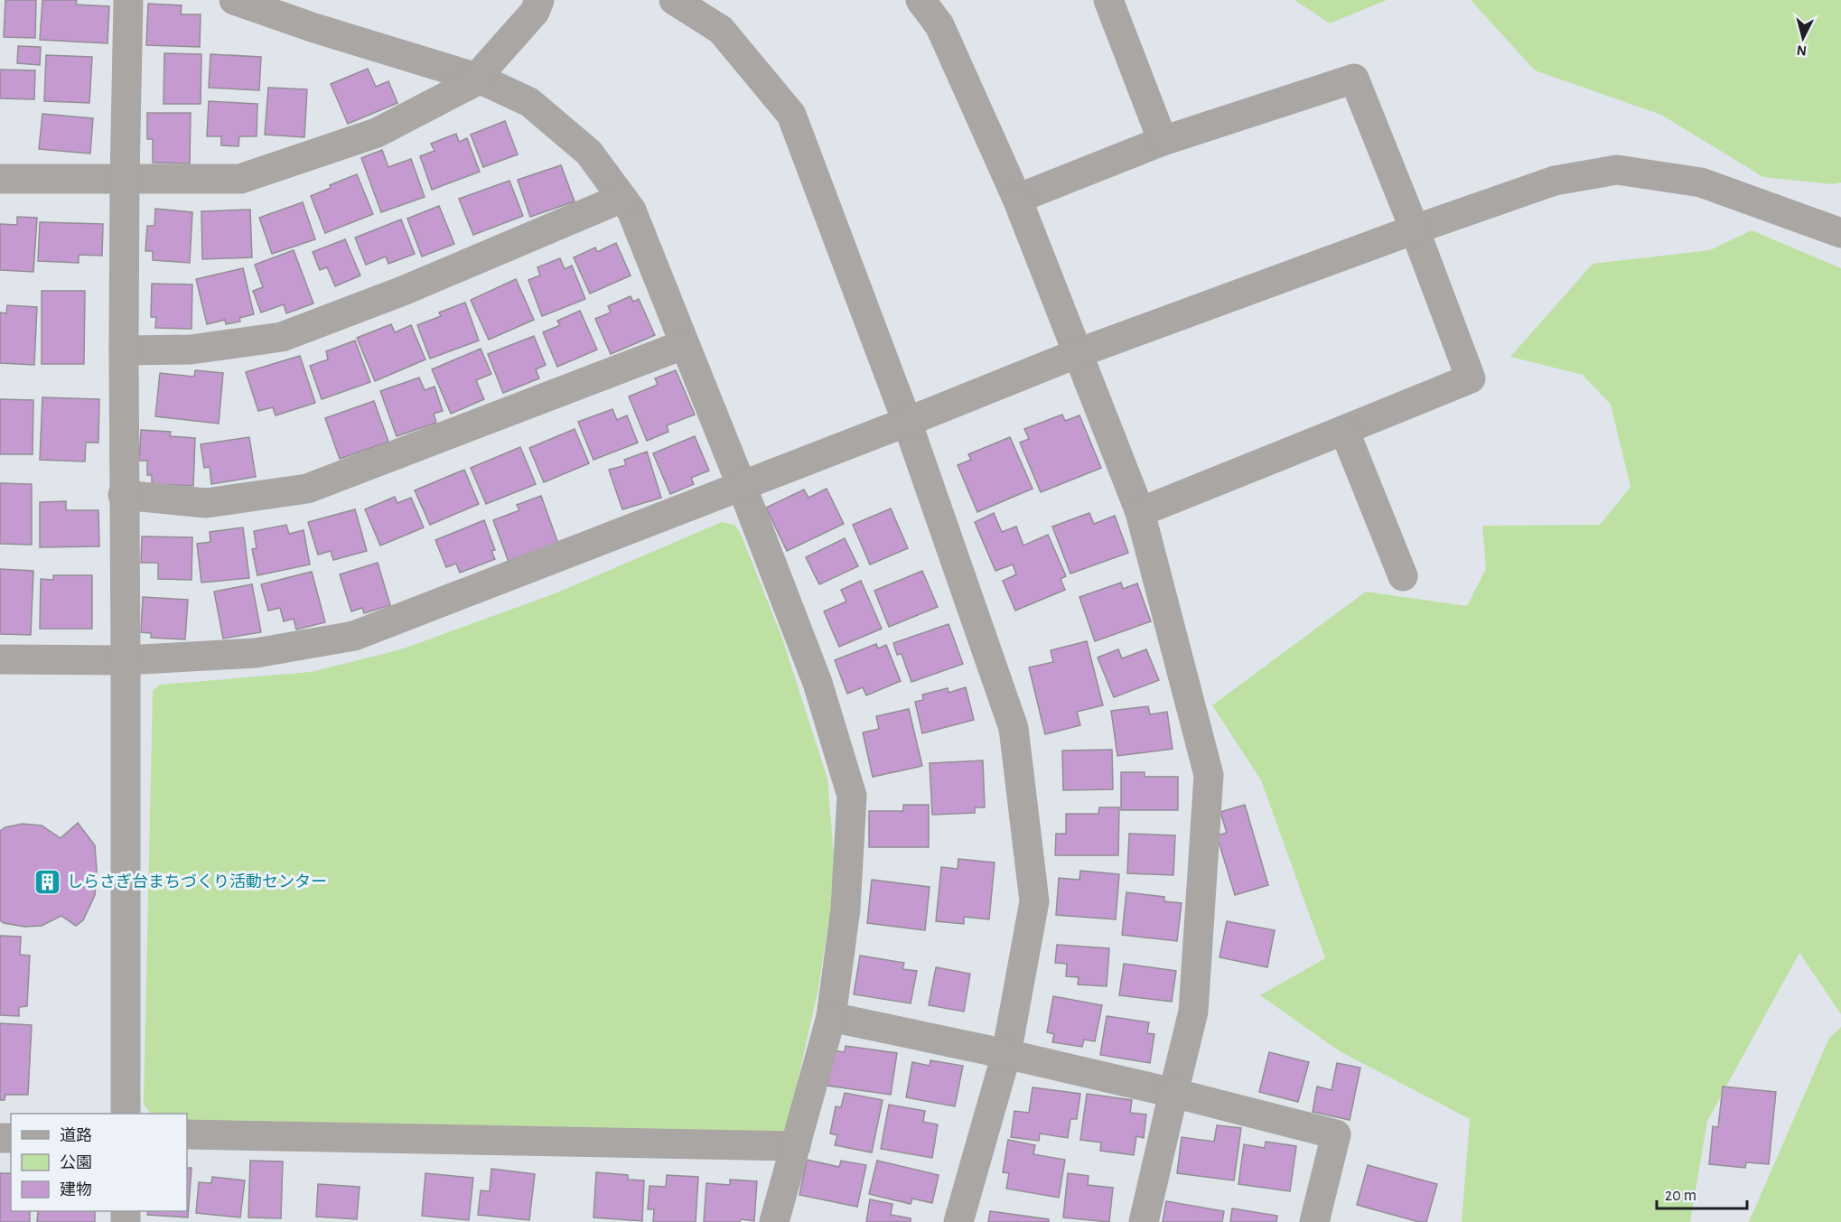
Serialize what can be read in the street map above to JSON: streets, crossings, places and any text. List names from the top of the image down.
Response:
{
  "places": {
    "building": ["しらさぎ台まちづくり活動センター"]
  },
  "legend": ["道路", "公園", "建物"],
  "scale_bar": "20 m",
  "north": "bottom"
}
